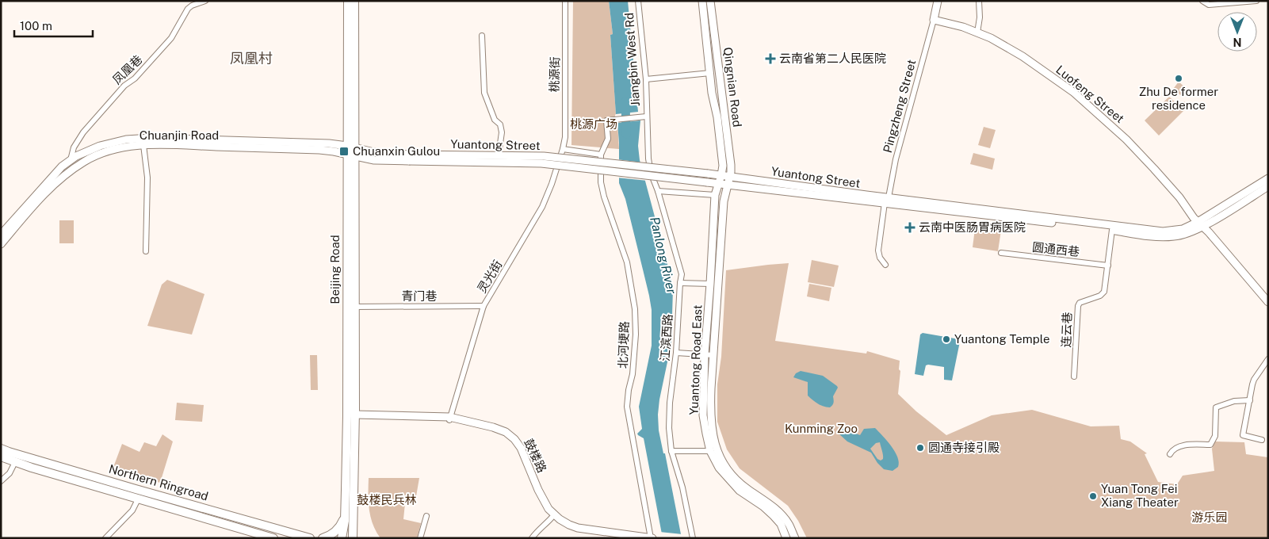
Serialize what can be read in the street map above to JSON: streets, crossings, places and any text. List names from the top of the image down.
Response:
{
  "streets": {
    "main road": [
      "Qingnian Road",
      "Luofeng Street",
      "Chuanjin Road",
      "Yuantong Street",
      "Beijing Road",
      "Yuantong Road East",
      "鼓楼路",
      "Northern Ringroad"
    ],
    "street": [
      "Jiangbin West Rd",
      "凤凰巷",
      "桃源街",
      "Pingzheng Street",
      "圆通西巷",
      "灵光街",
      "青门巷",
      "连云巷",
      "江滨西路",
      "北河埂路"
    ]
  },
  "crossings": [
    ["Jiangbin West Rd", "江滨西路"],
    ["凤凰巷", "Chuanjin Road"],
    ["桃源街", "灵光街"],
    ["Qingnian Road", "Yuantong Street"],
    ["Qingnian Road", "Yuantong Road East"],
    ["Luofeng Street", "Pingzheng Street"],
    ["Luofeng Street", "Yuantong Street"],
    ["Pingzheng Street", "Yuantong Street"],
    ["Chuanjin Road", "Yuantong Street"],
    ["Chuanjin Road", "Beijing Road"],
    ["Yuantong Street", "Beijing Road"],
    ["Yuantong Street", "连云巷"],
    ["Yuantong Street", "Yuantong Road East"],
    ["圆通西巷", "连云巷"],
    ["Beijing Road", "青门巷"],
    ["Beijing Road", "鼓楼路"],
    ["灵光街", "青门巷"],
    ["灵光街", "鼓楼路"],
    ["北河埂路", "鼓楼路"]
  ],
  "districts": ["凤凰村"],
  "water": ["Panlong River"],
  "parks": [
    "桃源广场",
    "Kunming Zoo",
    "鼓楼民兵林",
    "游乐园"
  ],
  "places": {
    "health": ["云南省第二人民医院", "云南中医肠胃病医院"],
    "other": [
      "Zhu De former residence",
      "Yuantong Temple",
      "圆通寺接引殿",
      "Yuan Tong Fei Xiang Theater"
    ],
    "transit": ["Chuanxin Gulou"]
  },
  "scale_bar": "100 m",
  "north": "bottom"
}
